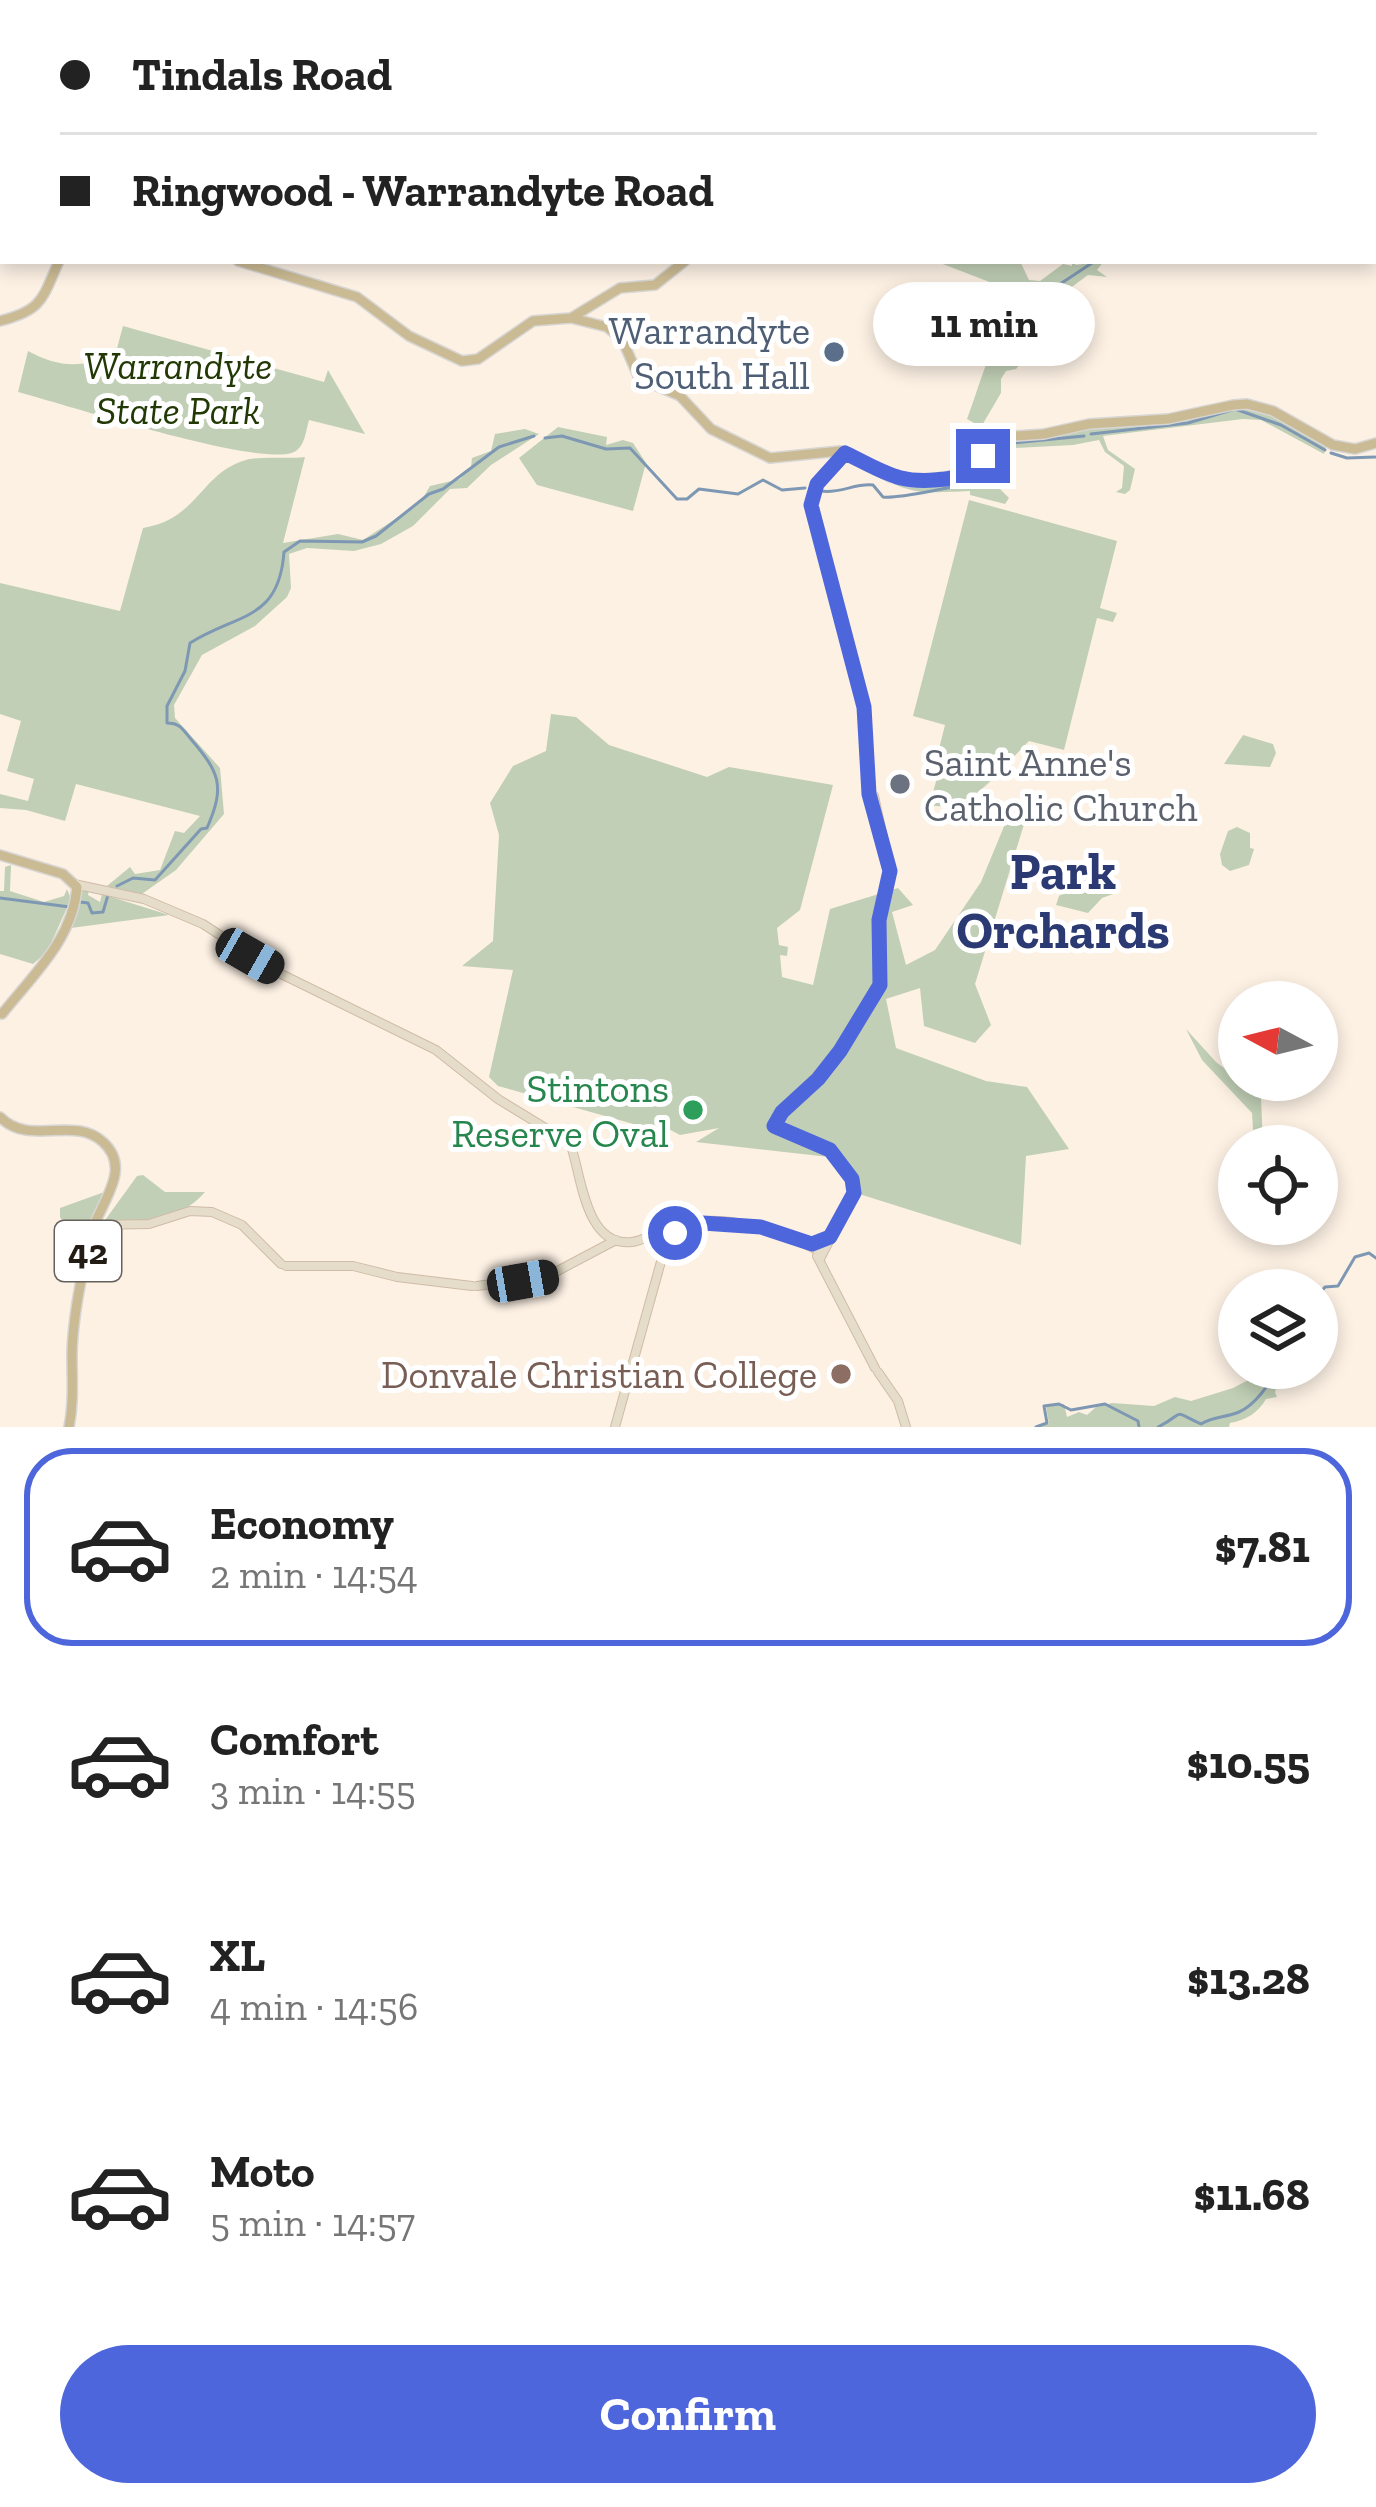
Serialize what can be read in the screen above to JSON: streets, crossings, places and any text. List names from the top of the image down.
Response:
{
  "streets": {
    "main road": ["42"]
  },
  "districts": ["Park Orchards"],
  "parks": ["Warrandyte State Park"],
  "places": [
    "Warrandyte South Hall",
    "Saint Anne's Catholic Church",
    "Stintons Reserve Oval",
    "Donvale Christian College"
  ],
  "north": "left",
  "page": {
    "banner": ["Tindals Road", "Ringwood - Warrandyte Road"],
    "bubble": "11 min",
    "list": [
      {
        "name": "Economy",
        "note": "2 min · 14:54",
        "value": "$7.81"
      },
      {
        "name": "Comfort",
        "note": "3 min · 14:55",
        "value": "$10.55"
      },
      {
        "name": "XL",
        "note": "4 min · 14:56",
        "value": "$13.28"
      },
      {
        "name": "Moto",
        "note": "5 min · 14:57",
        "value": "$11.68"
      }
    ],
    "buttons": "Confirm"
  }
}
